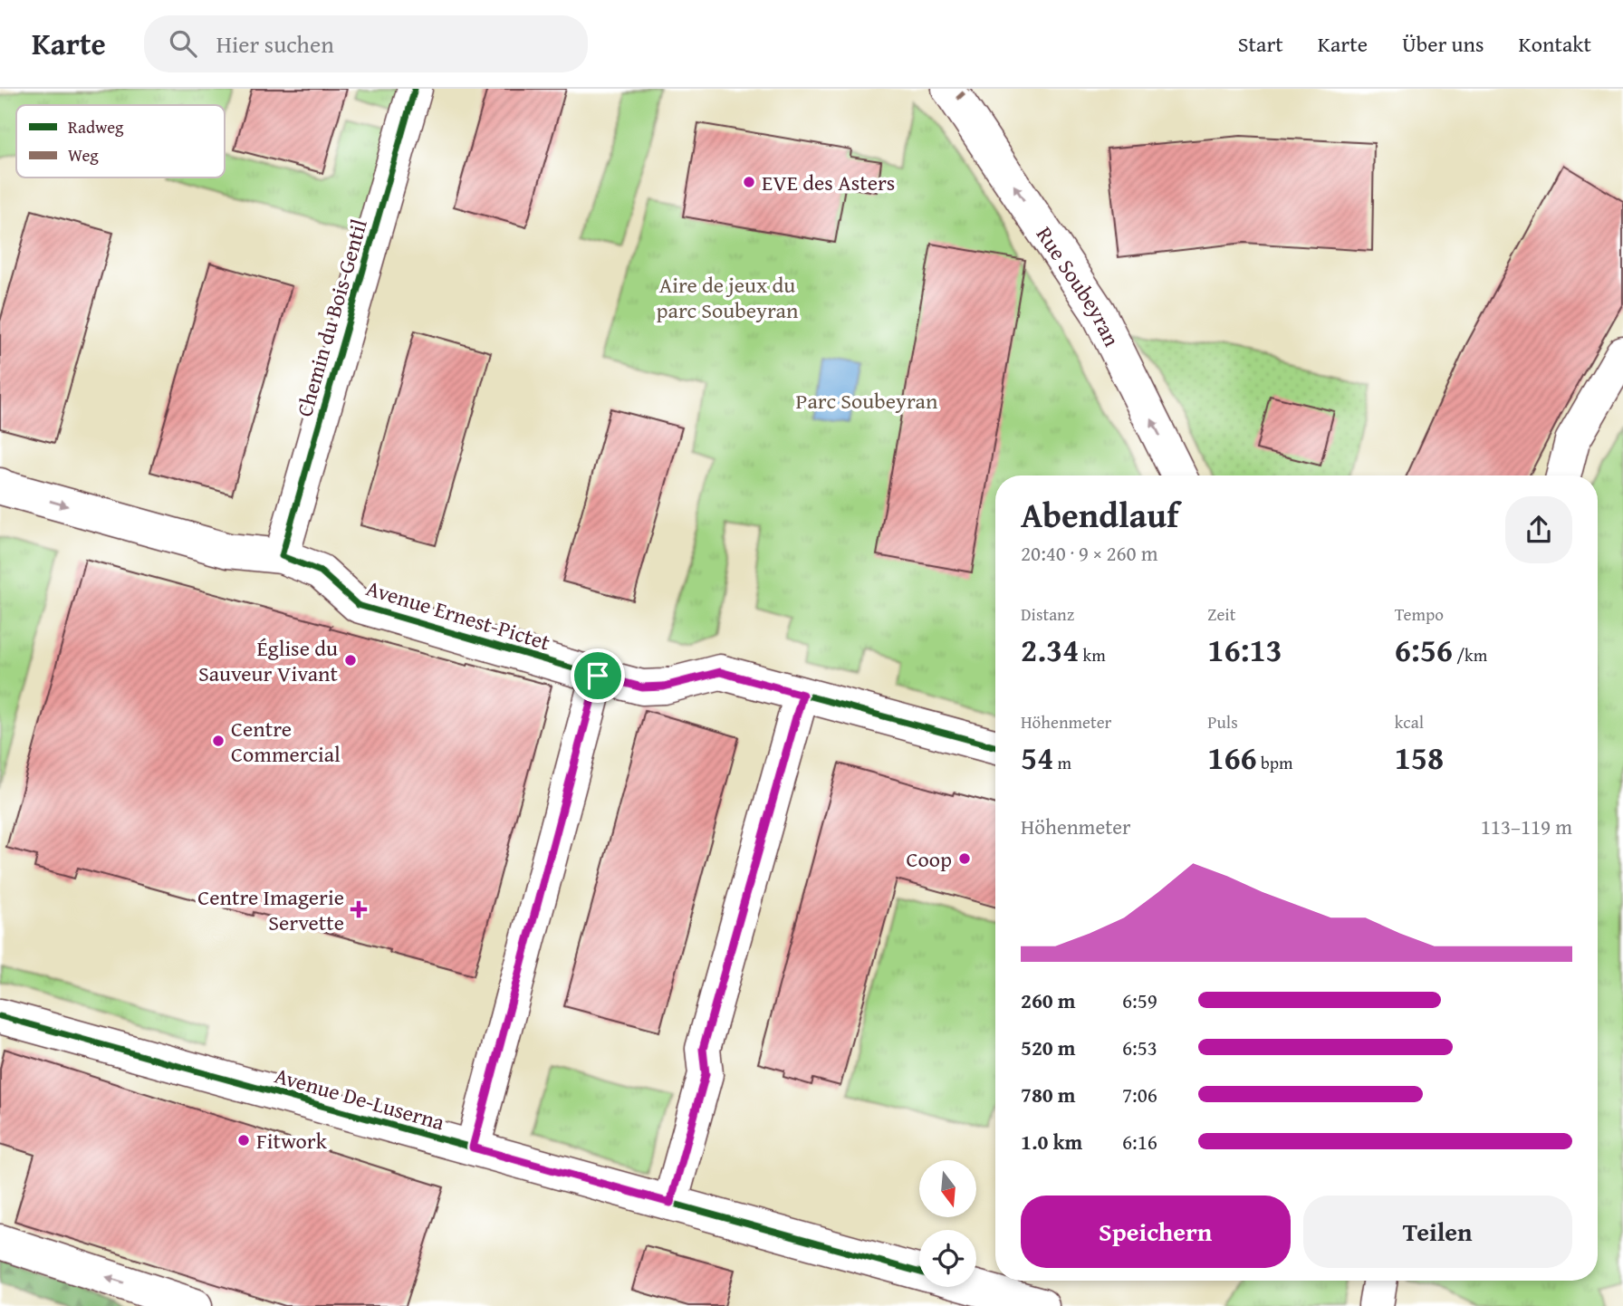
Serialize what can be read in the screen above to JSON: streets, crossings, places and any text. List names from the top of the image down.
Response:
{
  "streets": {
    "street": [
      "Rue Soubeyran",
      "Chemin du Bois-Gentil",
      "Avenue Ernest-Pictet",
      "Avenue De-Luserna"
    ]
  },
  "crossings": [
    ["Chemin du Bois-Gentil", "Avenue Ernest-Pictet"]
  ],
  "one_way": ["Rue Soubeyran"],
  "parks": ["Aire de jeux du parc Soubeyran", "Parc Soubeyran"],
  "places": {
    "other": [
      "EVE des Asters",
      "Église du Sauveur Vivant",
      "Centre Commercial",
      "Coop",
      "Fitwork"
    ],
    "health": ["Centre Imagerie Servette"]
  },
  "legend": ["Radweg", "Weg"],
  "north": "bottom",
  "page": {
    "header": "Karte",
    "search": "Hier suchen",
    "nav": [
      "Start",
      "Karte",
      "Über uns",
      "Kontakt"
    ],
    "heading": ["Abendlauf", "20:40 · 9 × 260 m"],
    "stats": [
      ["Distanz", "2.34 km"],
      ["Zeit", "16:13"],
      ["Tempo", "6:56 /km"],
      ["Höhenmeter", "54 m"],
      ["Puls", "166 bpm"],
      ["kcal", "158"]
    ],
    "chart": ["Höhenmeter", "113–119 m"],
    "list": [
      {
        "name": "260 m",
        "note": "6:59"
      },
      {
        "name": "520 m",
        "note": "6:53"
      },
      {
        "name": "780 m",
        "note": "7:06"
      },
      {
        "name": "1.0 km",
        "note": "6:16"
      }
    ],
    "buttons": ["Speichern", "Teilen"]
  }
}
